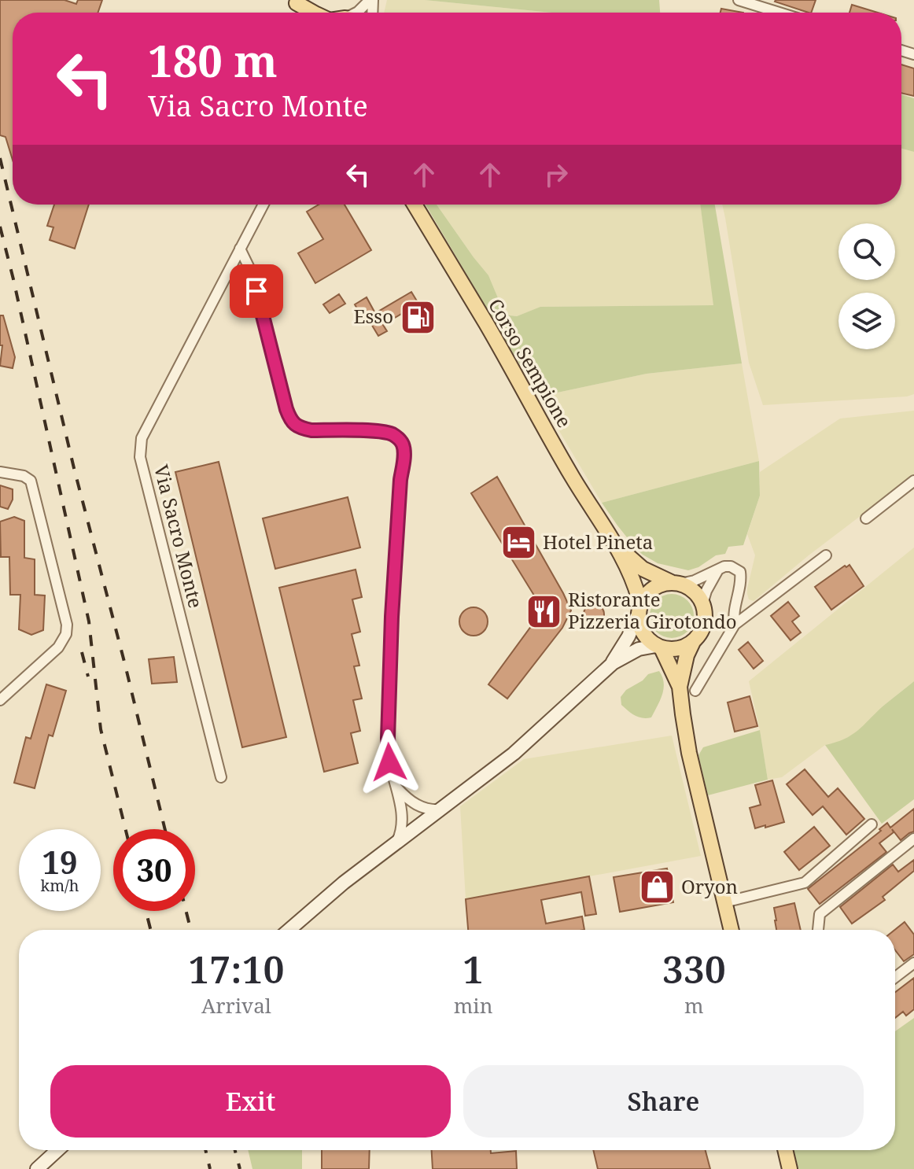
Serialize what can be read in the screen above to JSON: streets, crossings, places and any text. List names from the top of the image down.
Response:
{
  "streets": {
    "main road": ["Corso Sempione"],
    "street": ["Via Sacro Monte"]
  },
  "places": {
    "fuel station": ["Esso"],
    "hotel": ["Hotel Pineta"],
    "restaurant": ["Ristorante Pizzeria Girotondo"],
    "shop": ["Oryon"]
  },
  "page": {
    "turn": ["180 m", "Via Sacro Monte"],
    "speed": "19 km/h",
    "limit": "30",
    "eta": [
      "17:10",
      "Arrival",
      "1",
      "min",
      "330",
      "m"
    ],
    "buttons": ["Exit", "Share"]
  }
}
